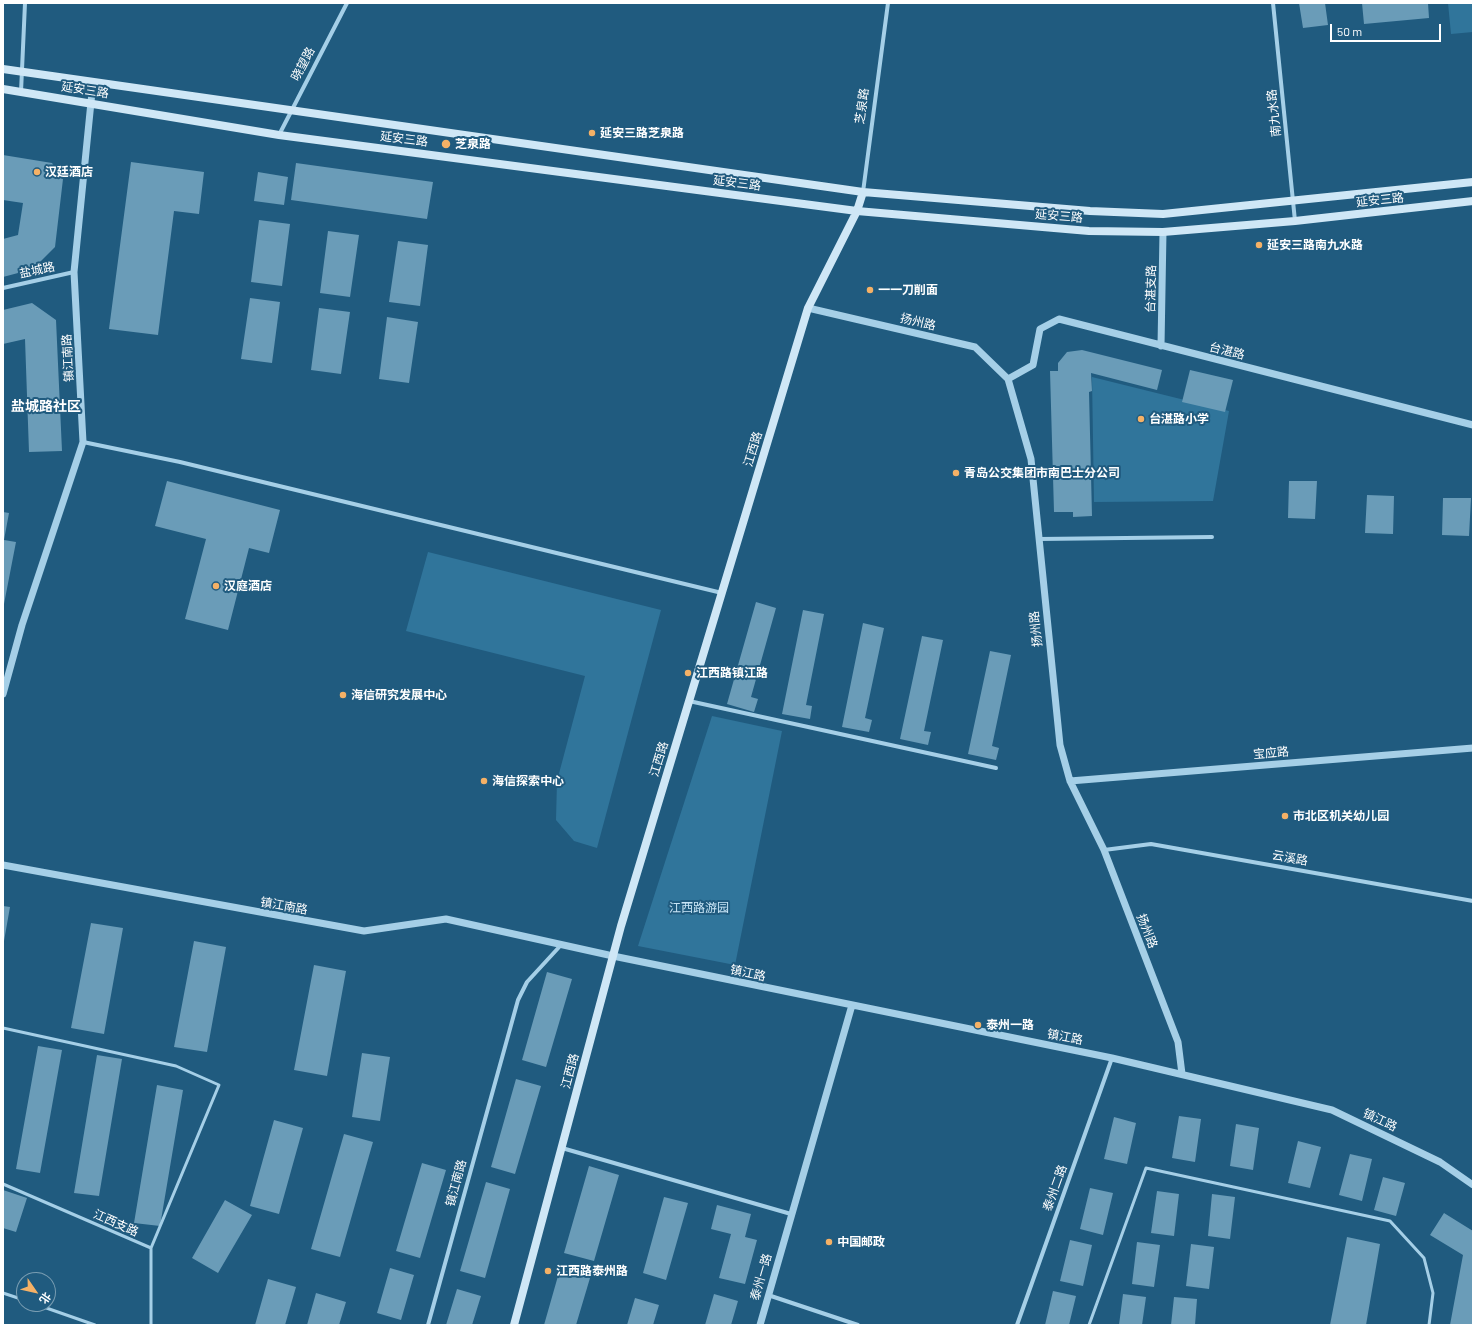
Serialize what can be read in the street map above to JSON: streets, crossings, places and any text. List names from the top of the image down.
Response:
{
  "streets": {
    "main road": ["延安三路", "芝泉路", "江西路"],
    "street": [
      "晓望路",
      "南九水路",
      "盐城路",
      "台湛支路",
      "扬州路",
      "台湛路",
      "镇江南路",
      "宝应路",
      "云溪路",
      "镇江路",
      "泰州二路",
      "泰州一路"
    ],
    "lane": ["江西支路"]
  },
  "crossings": [
    ["晓望路", "延安三路"],
    ["延安三路", "芝泉路"],
    ["延安三路", "南九水路"],
    ["延安三路", "台湛支路"],
    ["延安三路", "镇江南路"],
    ["延安三路", "江西路"],
    ["芝泉路", "江西路"],
    ["盐城路", "镇江南路"],
    ["台湛支路", "台湛路"],
    ["扬州路", "台湛路"],
    ["扬州路", "江西路"],
    ["扬州路", "宝应路"],
    ["扬州路", "云溪路"],
    ["扬州路", "镇江路"],
    ["镇江南路", "江西路"],
    ["镇江南路", "镇江路"],
    ["江西路", "镇江路"],
    ["镇江路", "泰州二路"],
    ["镇江路", "泰州一路"]
  ],
  "districts": ["盐城路社区"],
  "parks": ["江西路游园"],
  "places": [
    "延安三路芝泉路",
    "芝泉路",
    "汉廷酒店",
    "延安三路南九水路",
    "一一刀削面",
    "台湛路小学",
    "青岛公交集团市南巴士分公司",
    "汉庭酒店",
    "江西路镇江路",
    "海信研究发展中心",
    "海信探索中心",
    "市北区机关幼儿园",
    "泰州一路",
    "中国邮政",
    "江西路泰州路"
  ],
  "scale_bar": "50 m",
  "north": "bottom right"
}
